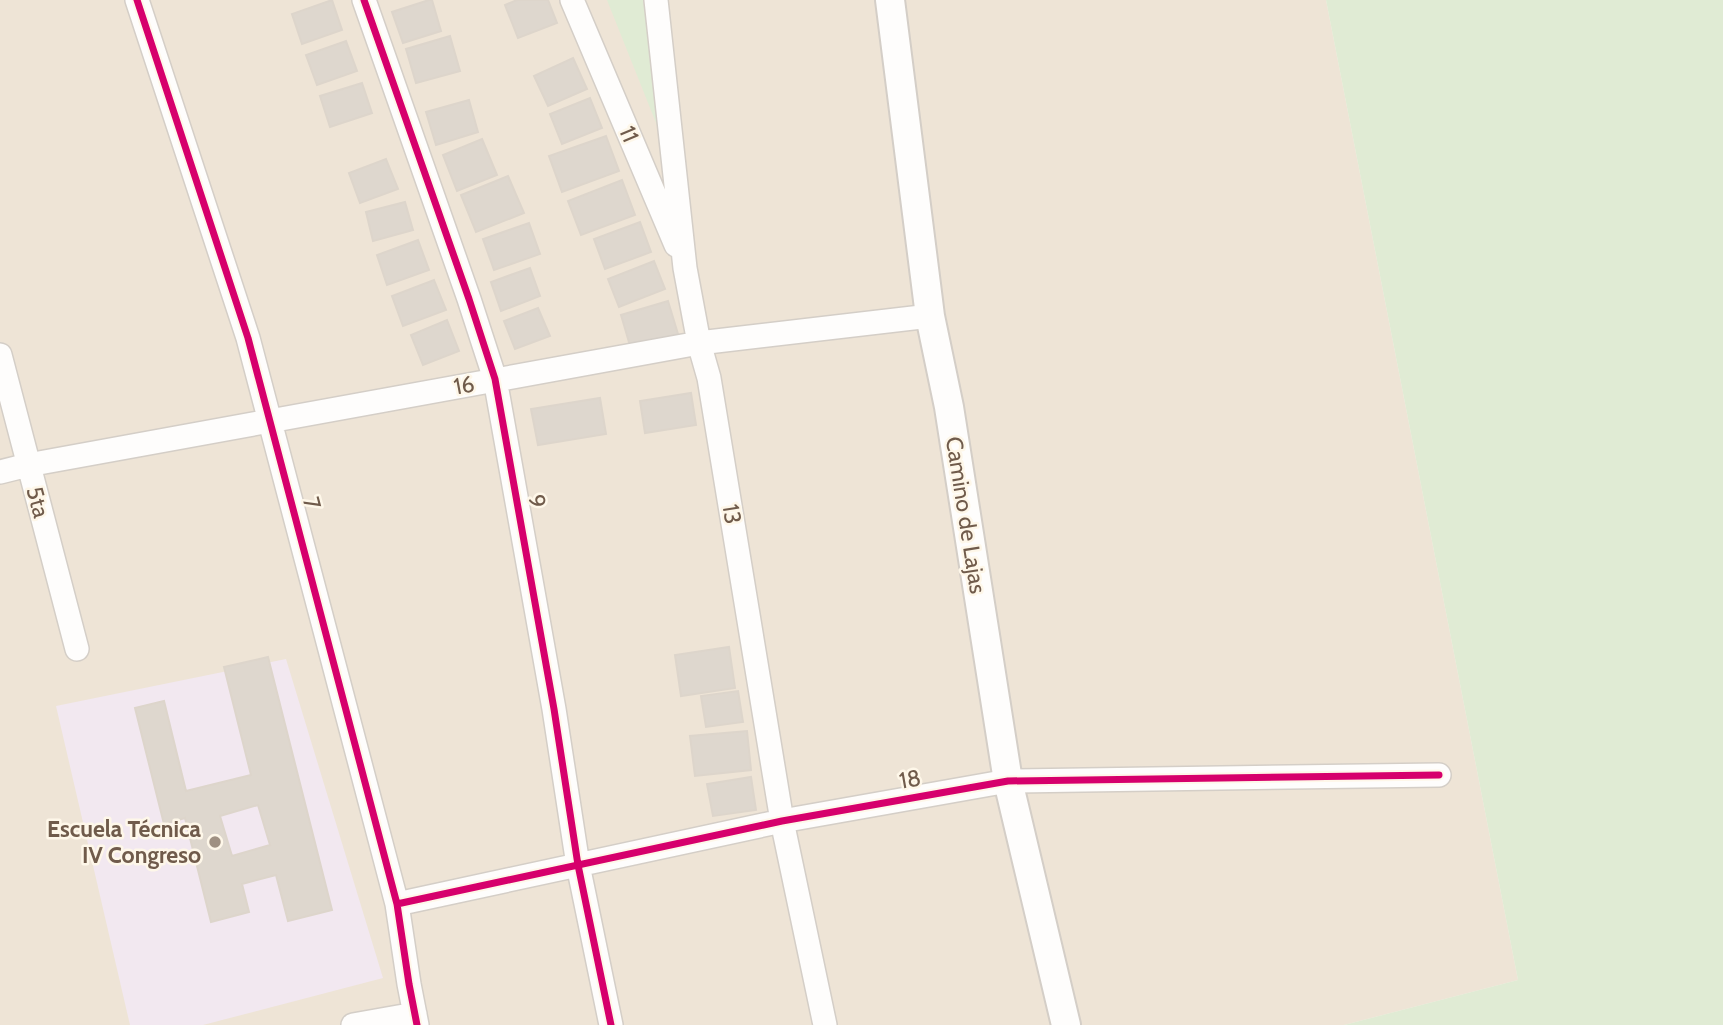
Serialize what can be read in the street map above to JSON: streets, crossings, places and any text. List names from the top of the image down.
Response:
{
  "streets": {
    "street": [
      "11",
      "16",
      "9",
      "5ta",
      "7",
      "13",
      "Camino de Lajas",
      "18"
    ]
  },
  "crossings": [
    ["11", "13"],
    ["16", "9"],
    ["16", "5ta"],
    ["16", "7"],
    ["16", "13"],
    ["16", "Camino de Lajas"],
    ["9", "18"],
    ["7", "18"],
    ["13", "18"],
    ["Camino de Lajas", "18"]
  ],
  "places": ["Escuela Técnica IV Congreso"]
}
